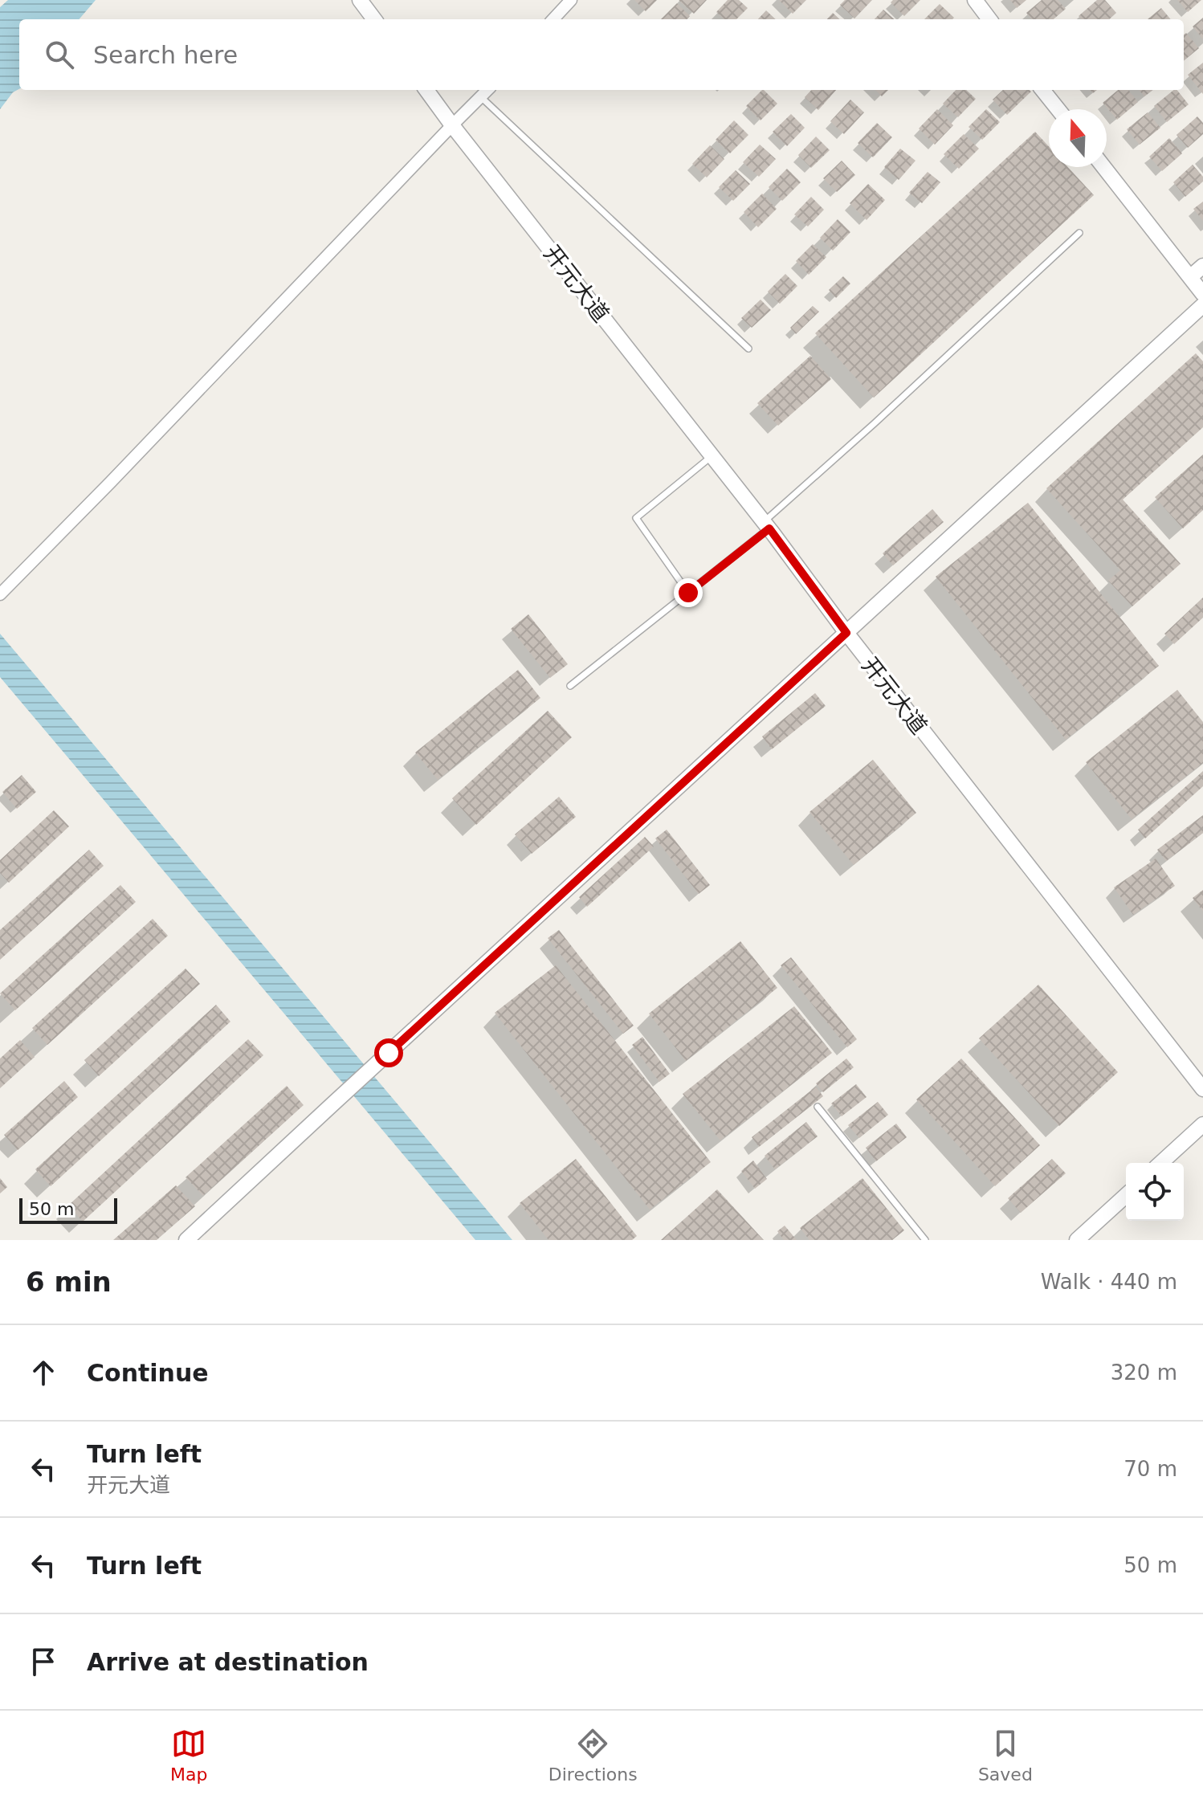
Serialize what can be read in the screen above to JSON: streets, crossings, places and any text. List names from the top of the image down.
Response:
{
  "streets": {
    "street": ["开元大道"]
  },
  "scale_bar": "50 m",
  "north": "top",
  "page": {
    "search": "Search here",
    "scale": "50 m",
    "heading": ["6 min", "Walk · 440 m"],
    "list": [
      ["Continue", "320 m"],
      ["Turn left", "开元大道", "70 m"],
      ["Turn left", "50 m"],
      "Arrive at destination"
    ],
    "nav": ["Map", "Directions", "Saved"]
  }
}
